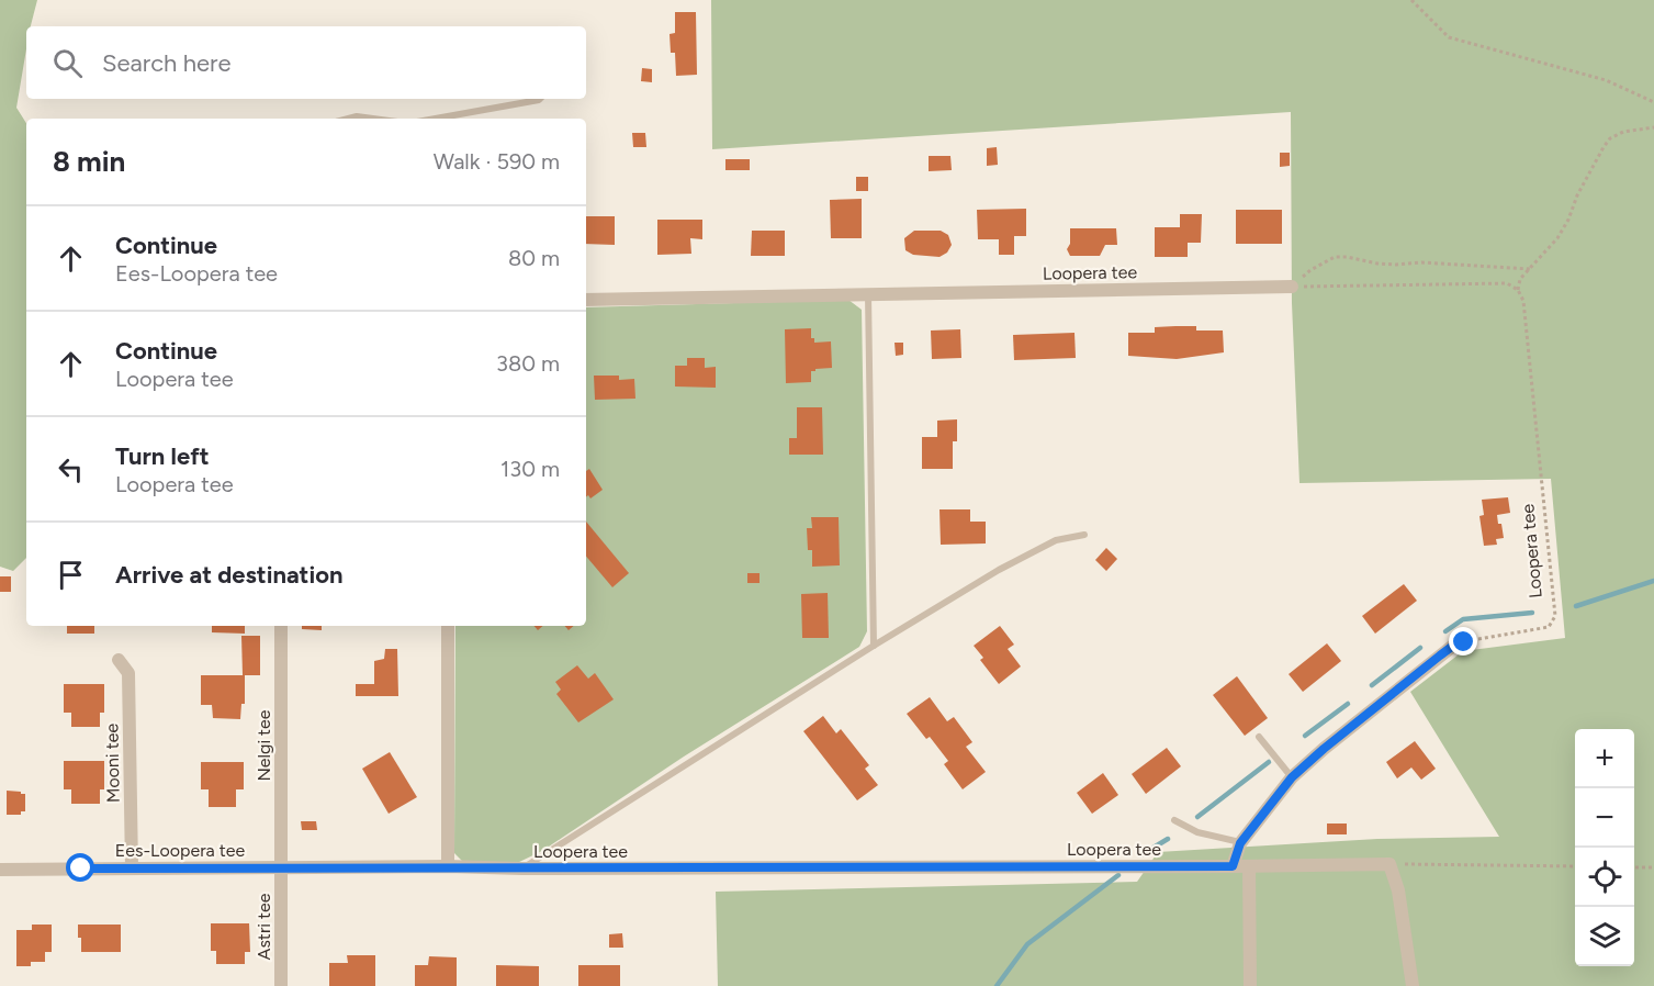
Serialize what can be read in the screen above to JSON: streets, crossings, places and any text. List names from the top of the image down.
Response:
{
  "streets": {
    "street": [
      "Loopera tee",
      "Nelgi tee",
      "Mooni tee",
      "Ees-Loopera tee",
      "Astri tee"
    ]
  },
  "crossings": [
    ["Loopera tee", "Nelgi tee"],
    ["Loopera tee", "Ees-Loopera tee"],
    ["Loopera tee", "Astri tee"],
    ["Nelgi tee", "Ees-Loopera tee"],
    ["Nelgi tee", "Astri tee"],
    ["Mooni tee", "Ees-Loopera tee"],
    ["Ees-Loopera tee", "Astri tee"]
  ],
  "page": {
    "search": "Search here",
    "heading": ["8 min", "Walk · 590 m"],
    "list": [
      ["Continue", "Ees-Loopera tee", "80 m"],
      ["Continue", "Loopera tee", "380 m"],
      ["Turn left", "Loopera tee", "130 m"],
      "Arrive at destination"
    ],
    "map_buttons": ["+", "−"]
  }
}
